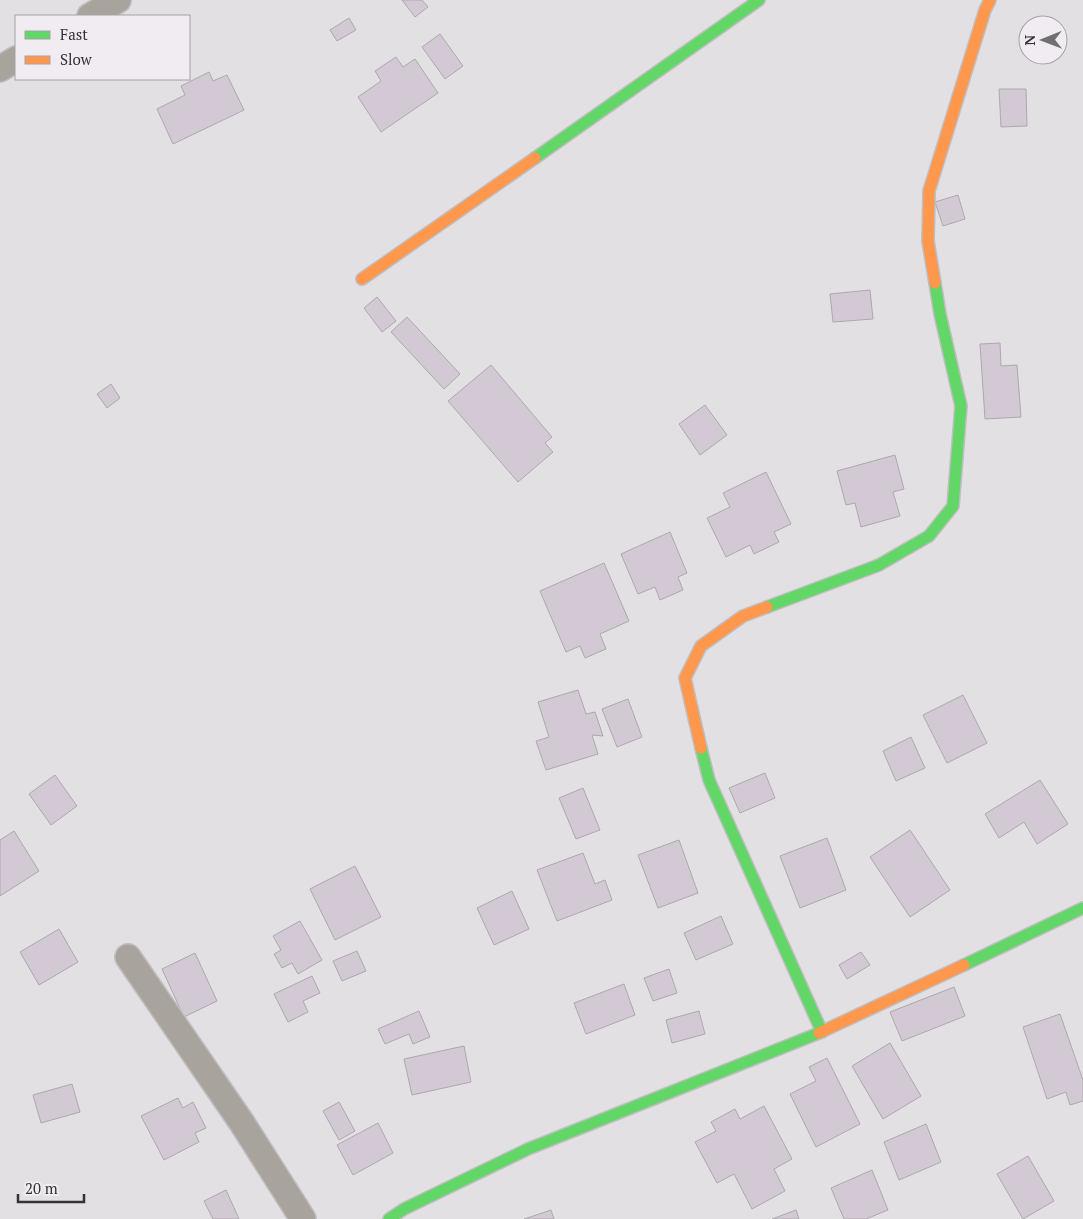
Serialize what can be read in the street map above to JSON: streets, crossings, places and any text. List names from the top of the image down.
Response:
{
  "legend": ["Fast", "Slow"],
  "scale_bar": "20 m",
  "north": "left"
}
